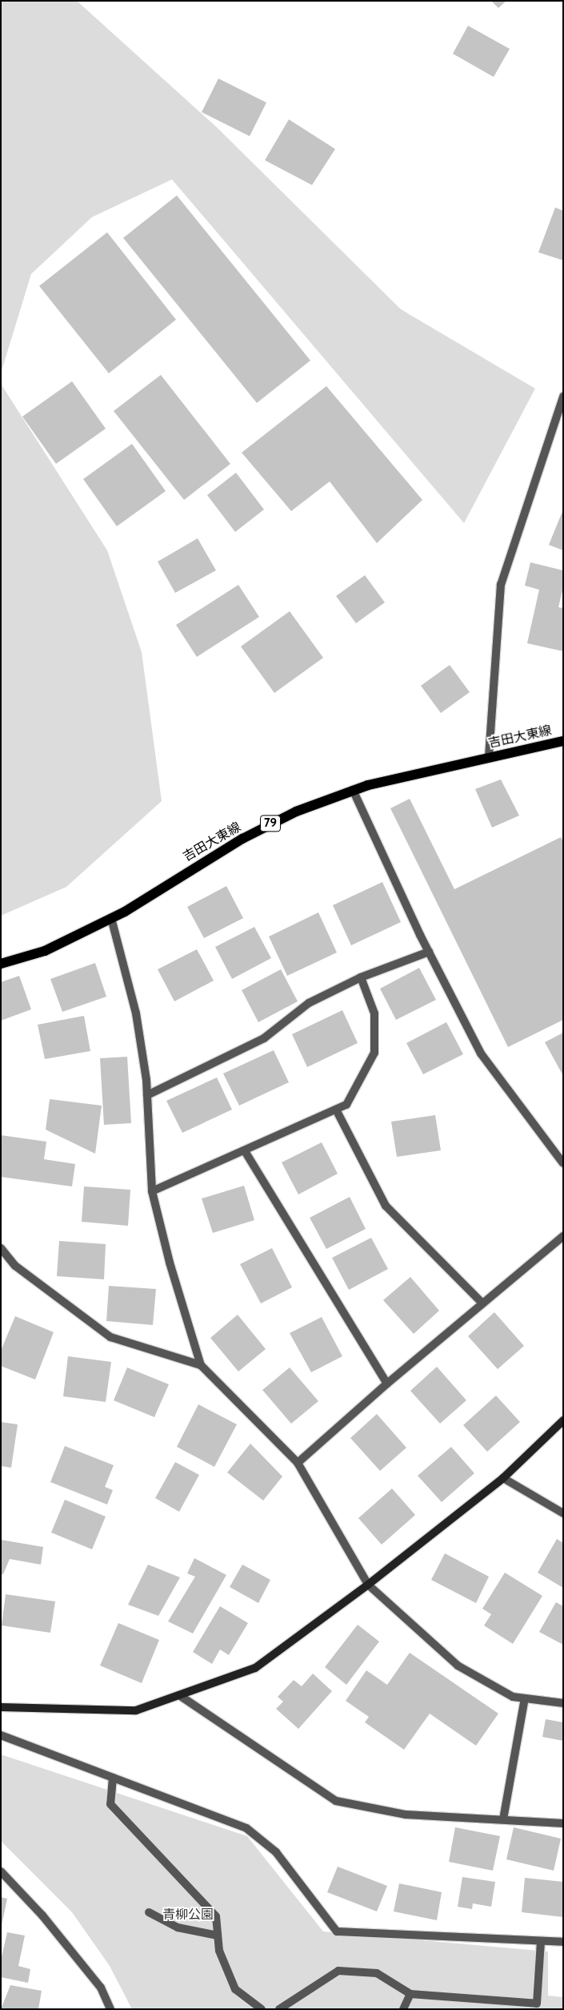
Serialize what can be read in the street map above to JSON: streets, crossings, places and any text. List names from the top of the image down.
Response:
{
  "streets": {
    "main road": ["吉田大東線", "79"]
  },
  "parks": ["青柳公園"]
}
